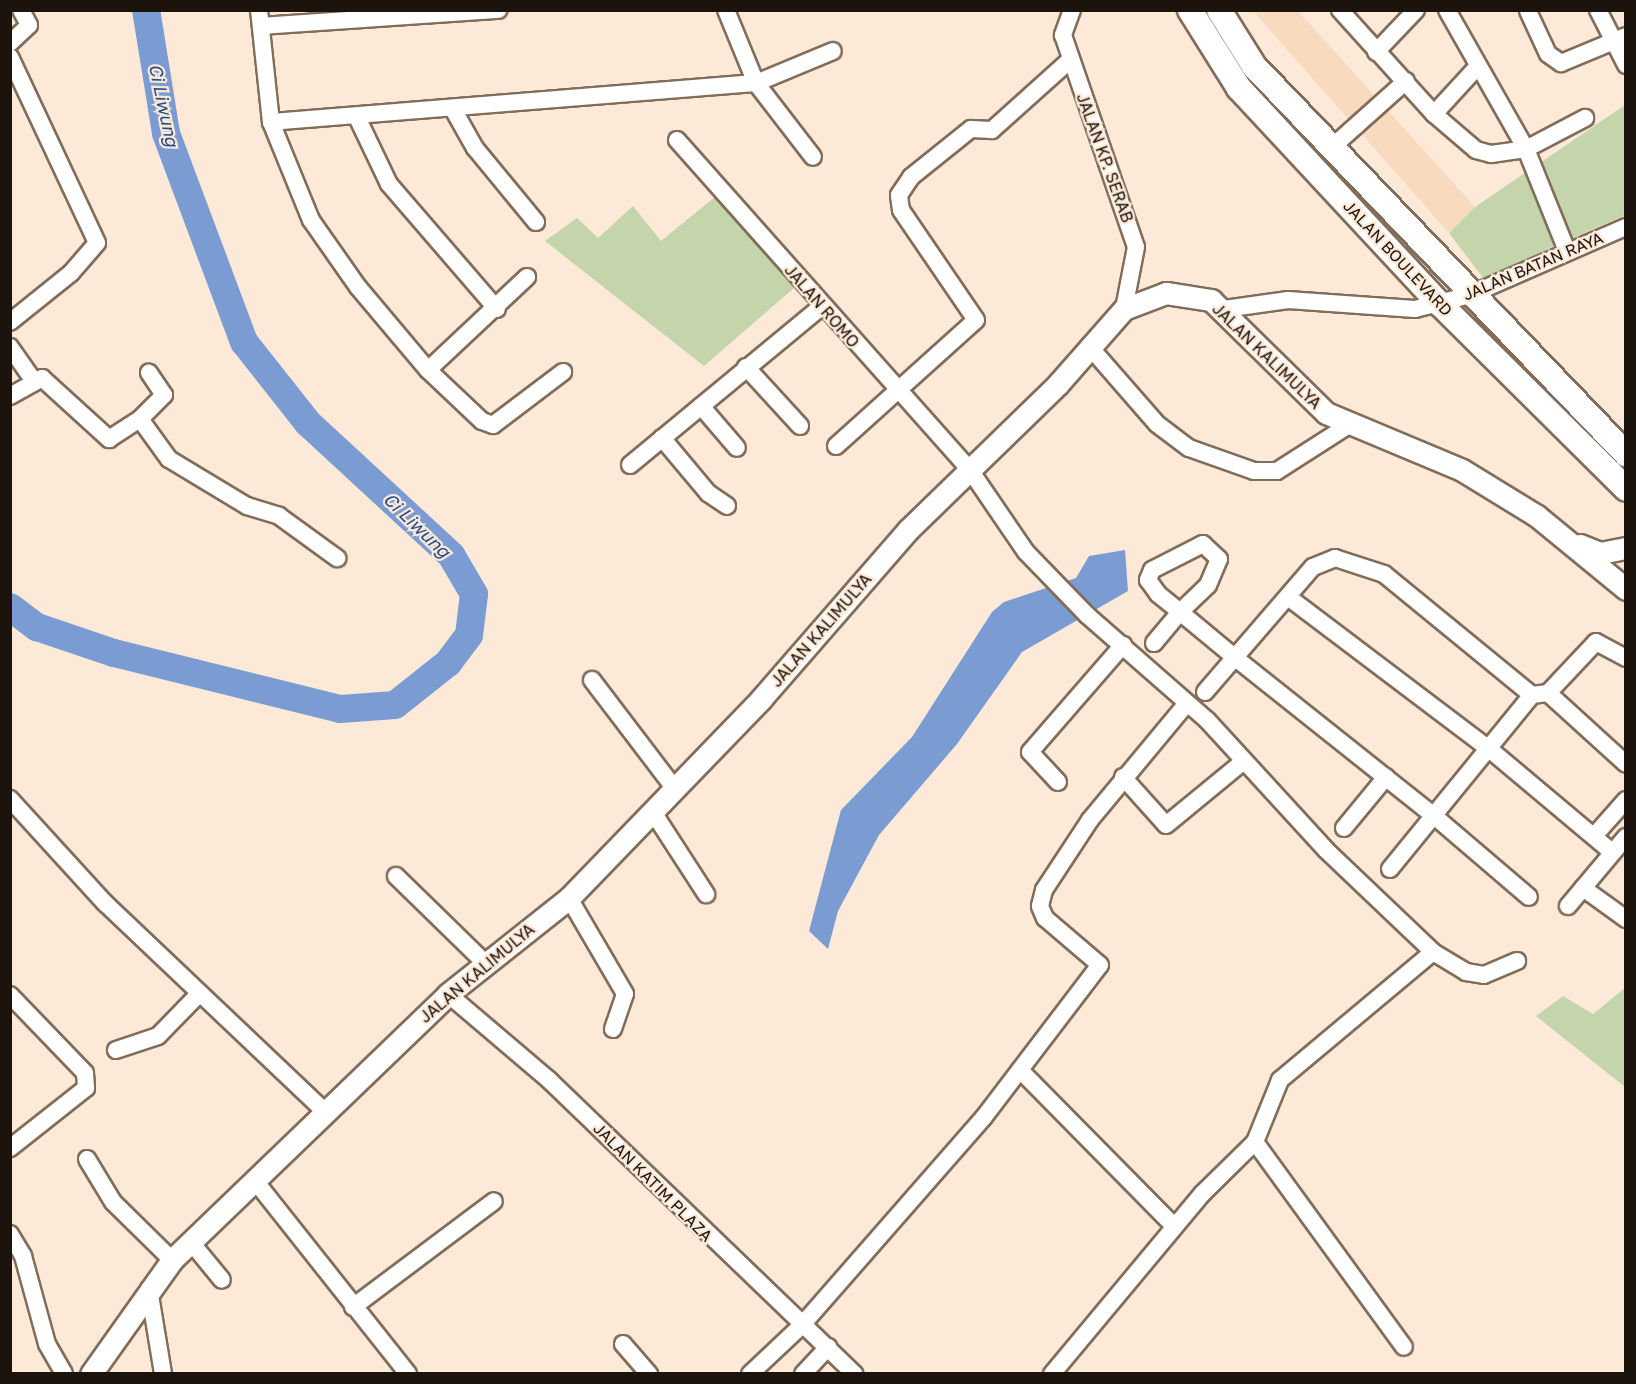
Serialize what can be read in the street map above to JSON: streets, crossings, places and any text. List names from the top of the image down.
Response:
{
  "streets": {
    "main road": ["JALAN BOULEVARD"],
    "street": [
      "JALAN KP. SERAB",
      "JALAN BATAN RAYA",
      "JALAN ROMO",
      "JALAN KALIMULYA",
      "JALAN KATIM PLAZA"
    ]
  },
  "crossings": [
    ["JALAN KP. SERAB", "JALAN KALIMULYA"],
    ["JALAN BOULEVARD", "JALAN BATAN RAYA"],
    ["JALAN BATAN RAYA", "JALAN KALIMULYA"],
    ["JALAN ROMO", "JALAN KALIMULYA"],
    ["JALAN KALIMULYA", "JALAN KATIM PLAZA"]
  ],
  "water": ["Ci Liwung"]
}
